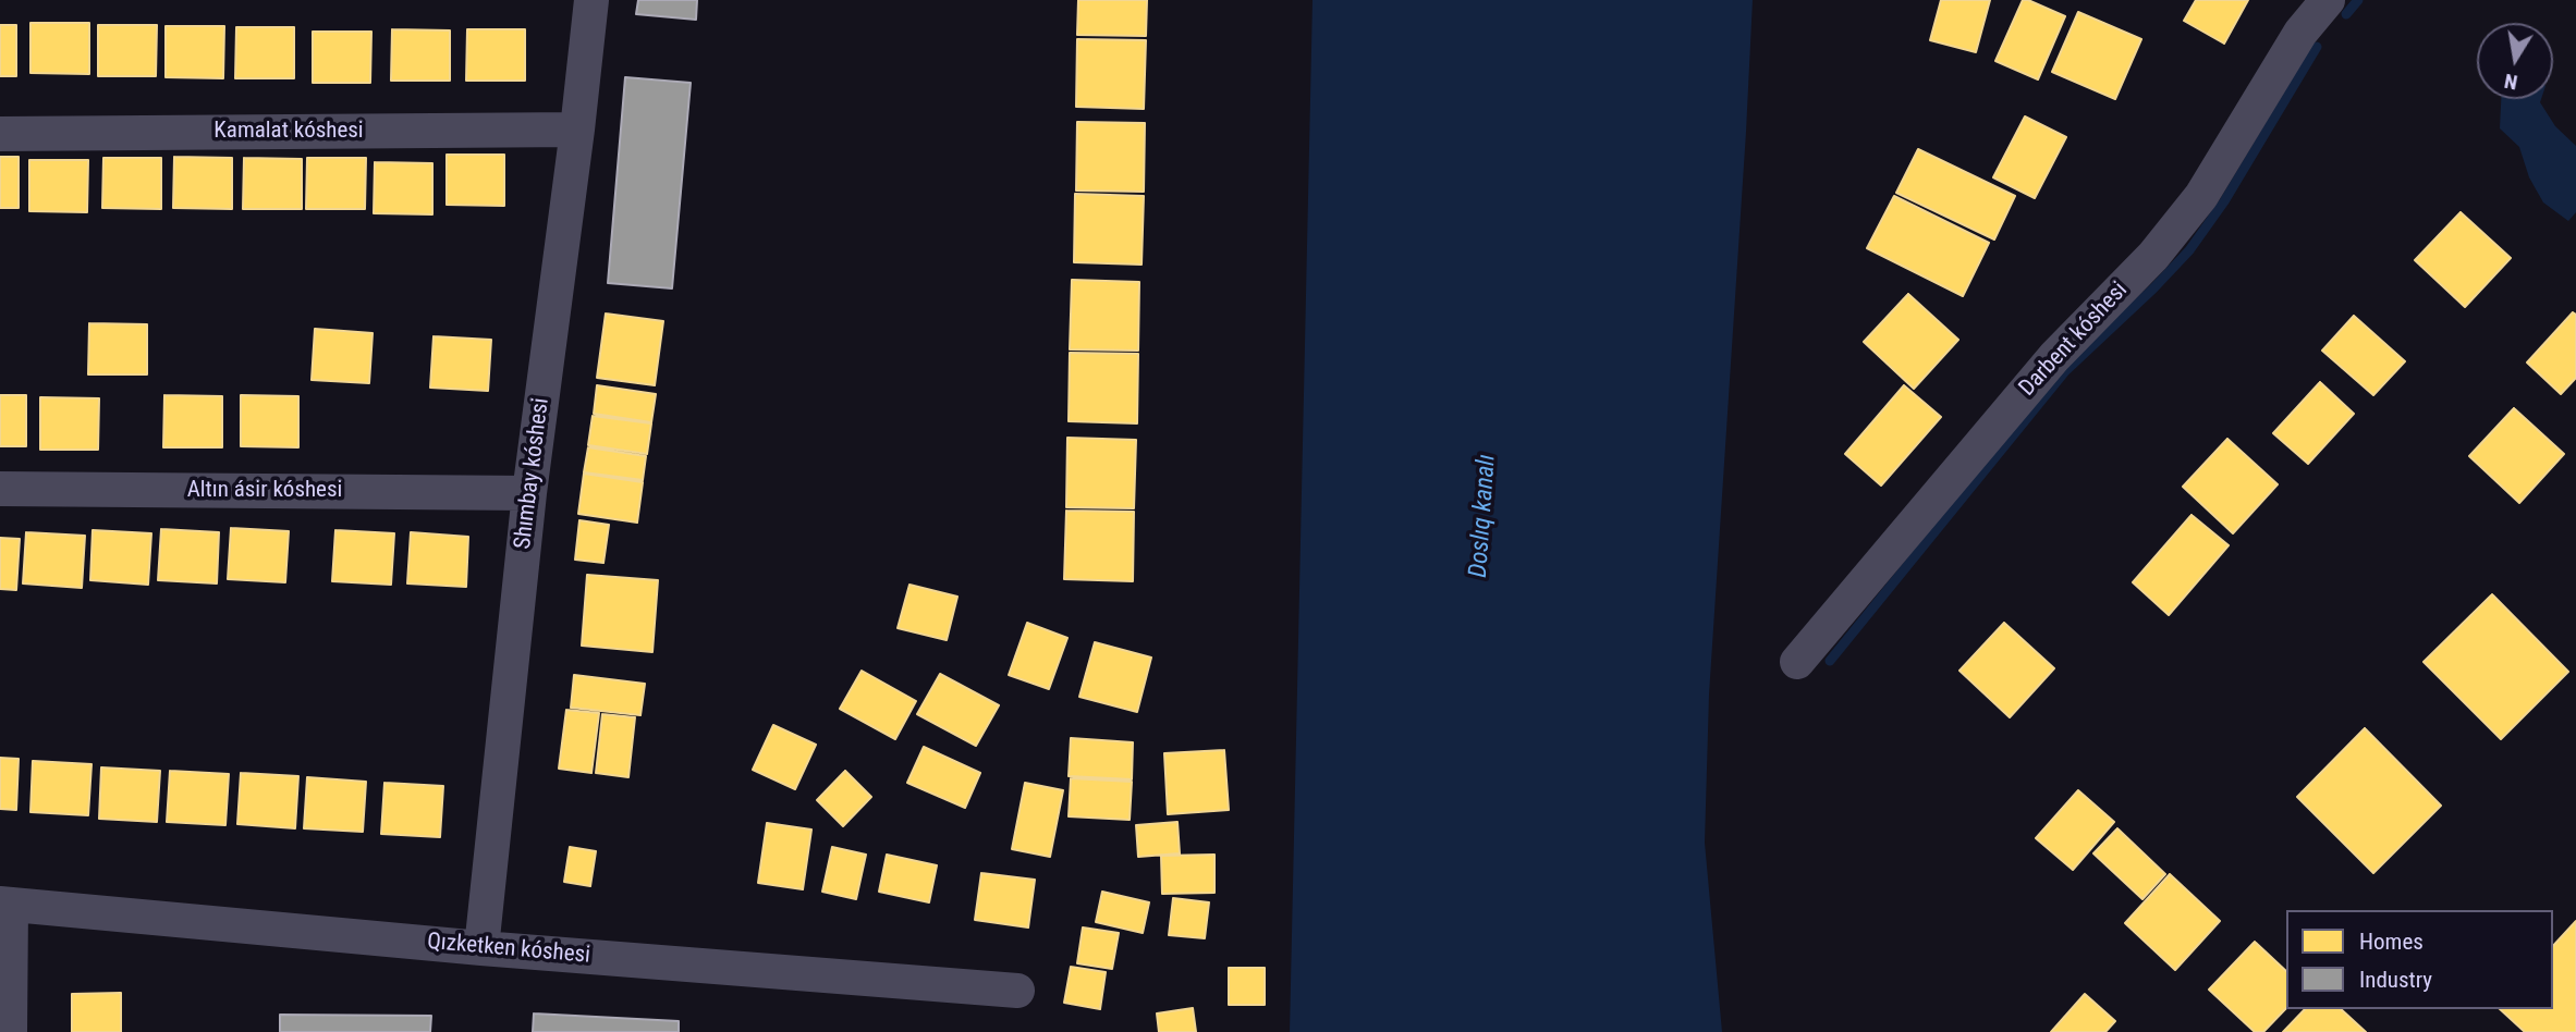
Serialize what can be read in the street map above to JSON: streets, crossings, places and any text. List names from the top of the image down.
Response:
{
  "streets": {
    "street": [
      "Kamalat kóshesi",
      "Darbent kóshesi",
      "Shımbay kóshesi",
      "Altın ásir kóshesi",
      "Qızketken kóshesi"
    ]
  },
  "crossings": [
    ["Kamalat kóshesi", "Shımbay kóshesi"],
    ["Shımbay kóshesi", "Altın ásir kóshesi"],
    ["Shımbay kóshesi", "Qızketken kóshesi"]
  ],
  "water": ["Doslıq kanalı"],
  "legend": ["Homes", "Industry"],
  "north": "bottom"
}
